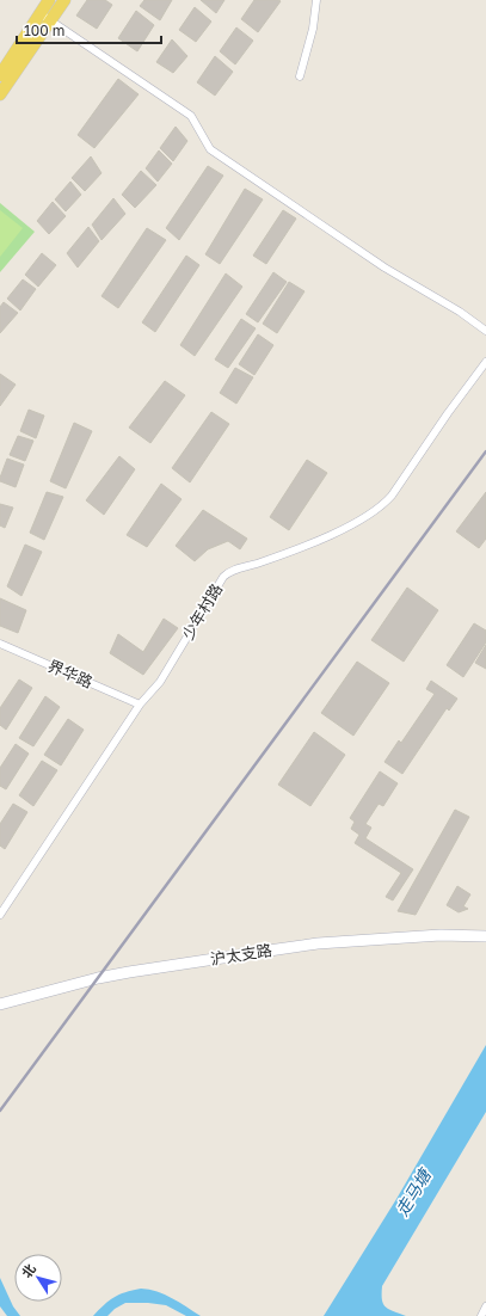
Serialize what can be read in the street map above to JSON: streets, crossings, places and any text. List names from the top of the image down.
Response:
{
  "streets": {
    "street": ["少年村路", "界华路", "沪太支路"]
  },
  "crossings": [
    ["少年村路", "界华路"]
  ],
  "water": ["走马塘"],
  "scale_bar": "100 m",
  "north": "top left"
}
